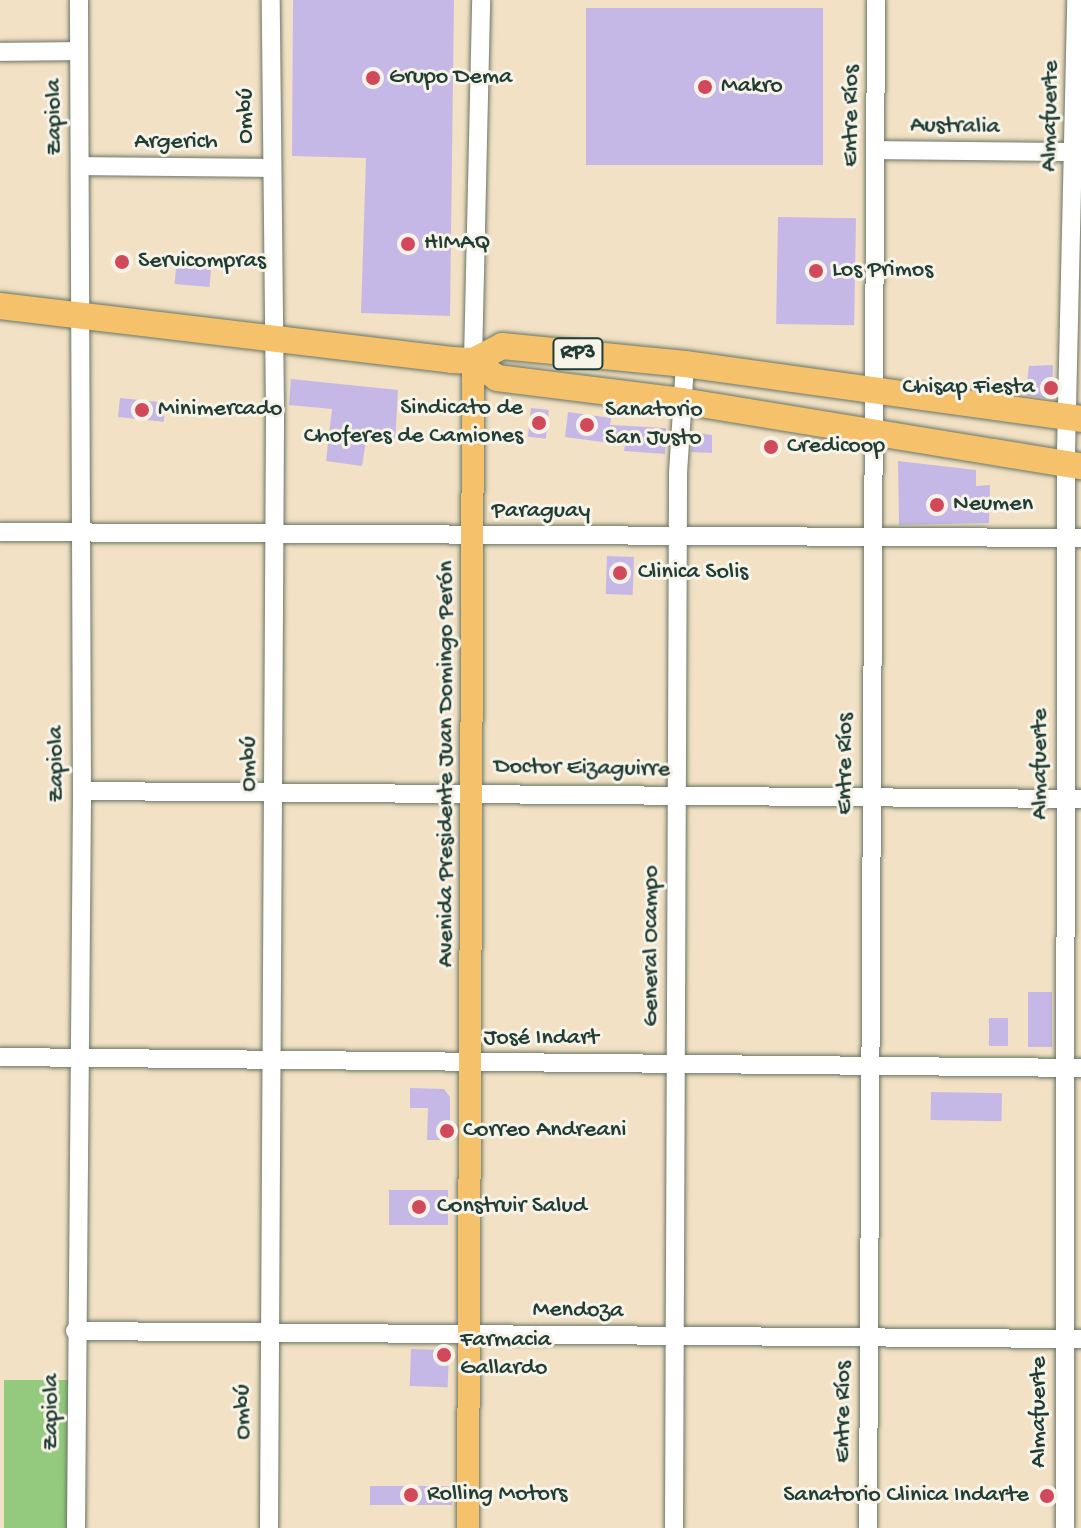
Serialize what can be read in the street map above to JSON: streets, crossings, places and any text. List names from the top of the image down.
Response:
{
  "streets": {
    "highway": ["RP3"],
    "main road": ["Avenida Presidente Juan Domingo Perón"],
    "street": [
      "Ombú",
      "Entre Ríos",
      "Almafuerte",
      "Zapiola",
      "Australia",
      "Argerich",
      "Paraguay",
      "Doctor Eizaguirre",
      "General Ocampo",
      "José Indart",
      "Mendoza"
    ]
  },
  "crossings": [
    ["Ombú", "Argerich"],
    ["Ombú", "RP3"],
    ["Ombú", "Paraguay"],
    ["Ombú", "Doctor Eizaguirre"],
    ["Ombú", "José Indart"],
    ["Ombú", "Mendoza"],
    ["Entre Ríos", "Australia"],
    ["Entre Ríos", "RP3"],
    ["Entre Ríos", "Paraguay"],
    ["Entre Ríos", "Doctor Eizaguirre"],
    ["Entre Ríos", "José Indart"],
    ["Entre Ríos", "Mendoza"],
    ["Almafuerte", "Australia"],
    ["Almafuerte", "RP3"],
    ["Almafuerte", "Paraguay"],
    ["Almafuerte", "Doctor Eizaguirre"],
    ["Almafuerte", "José Indart"],
    ["Almafuerte", "Mendoza"],
    ["Zapiola", "Argerich"],
    ["Zapiola", "RP3"],
    ["Zapiola", "Paraguay"],
    ["Zapiola", "Doctor Eizaguirre"],
    ["Zapiola", "José Indart"],
    ["Zapiola", "Mendoza"],
    ["RP3", "Avenida Presidente Juan Domingo Perón"],
    ["RP3", "General Ocampo"],
    ["Paraguay", "Avenida Presidente Juan Domingo Perón"],
    ["Paraguay", "General Ocampo"],
    ["Avenida Presidente Juan Domingo Perón", "Doctor Eizaguirre"],
    ["Avenida Presidente Juan Domingo Perón", "José Indart"],
    ["Avenida Presidente Juan Domingo Perón", "Mendoza"],
    ["Doctor Eizaguirre", "General Ocampo"],
    ["General Ocampo", "José Indart"],
    ["General Ocampo", "Mendoza"]
  ],
  "places": [
    "Grupo Dema",
    "Makro",
    "HIMAQ",
    "Servicompras",
    "Los Primos",
    "Chisap Fiesta",
    "Minimercado",
    "Sindicato de Choferes de Camiones",
    "Sanatorio San Justo",
    "Credicoop",
    "Neumen",
    "Clinica Solis",
    "Correo Andreani",
    "Construir Salud",
    "Farmacia Gallardo",
    "Rolling Motors",
    "Sanatorio Clinica Indarte"
  ]
}
